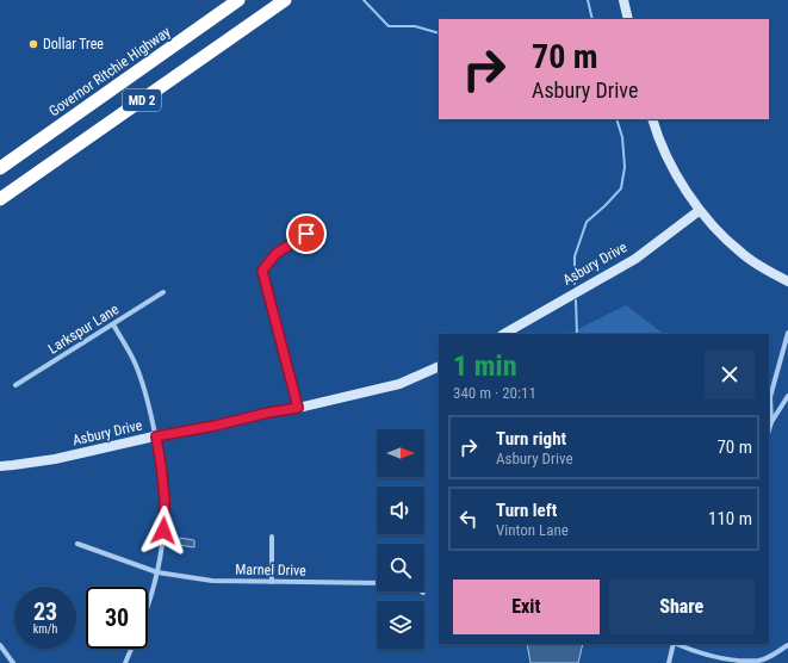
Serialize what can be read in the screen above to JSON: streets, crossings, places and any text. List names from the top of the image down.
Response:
{
  "streets": {
    "highway": ["Governor Ritchie Highway", "MD 2"],
    "street": ["Asbury Drive", "Larkspur Lane", "Marnel Drive"]
  },
  "places": ["Dollar Tree"],
  "north": "right",
  "page": {
    "turn": ["70 m", "Asbury Drive"],
    "heading": ["1 min", "340 m · 20:11"],
    "list": [
      {
        "name": "Turn right",
        "note": "Asbury Drive",
        "value": "70 m"
      },
      {
        "name": "Turn left",
        "note": "Vinton Lane",
        "value": "110 m"
      }
    ],
    "buttons": ["Exit", "Share"],
    "speed": "23 km/h",
    "limit": "30"
  }
}
